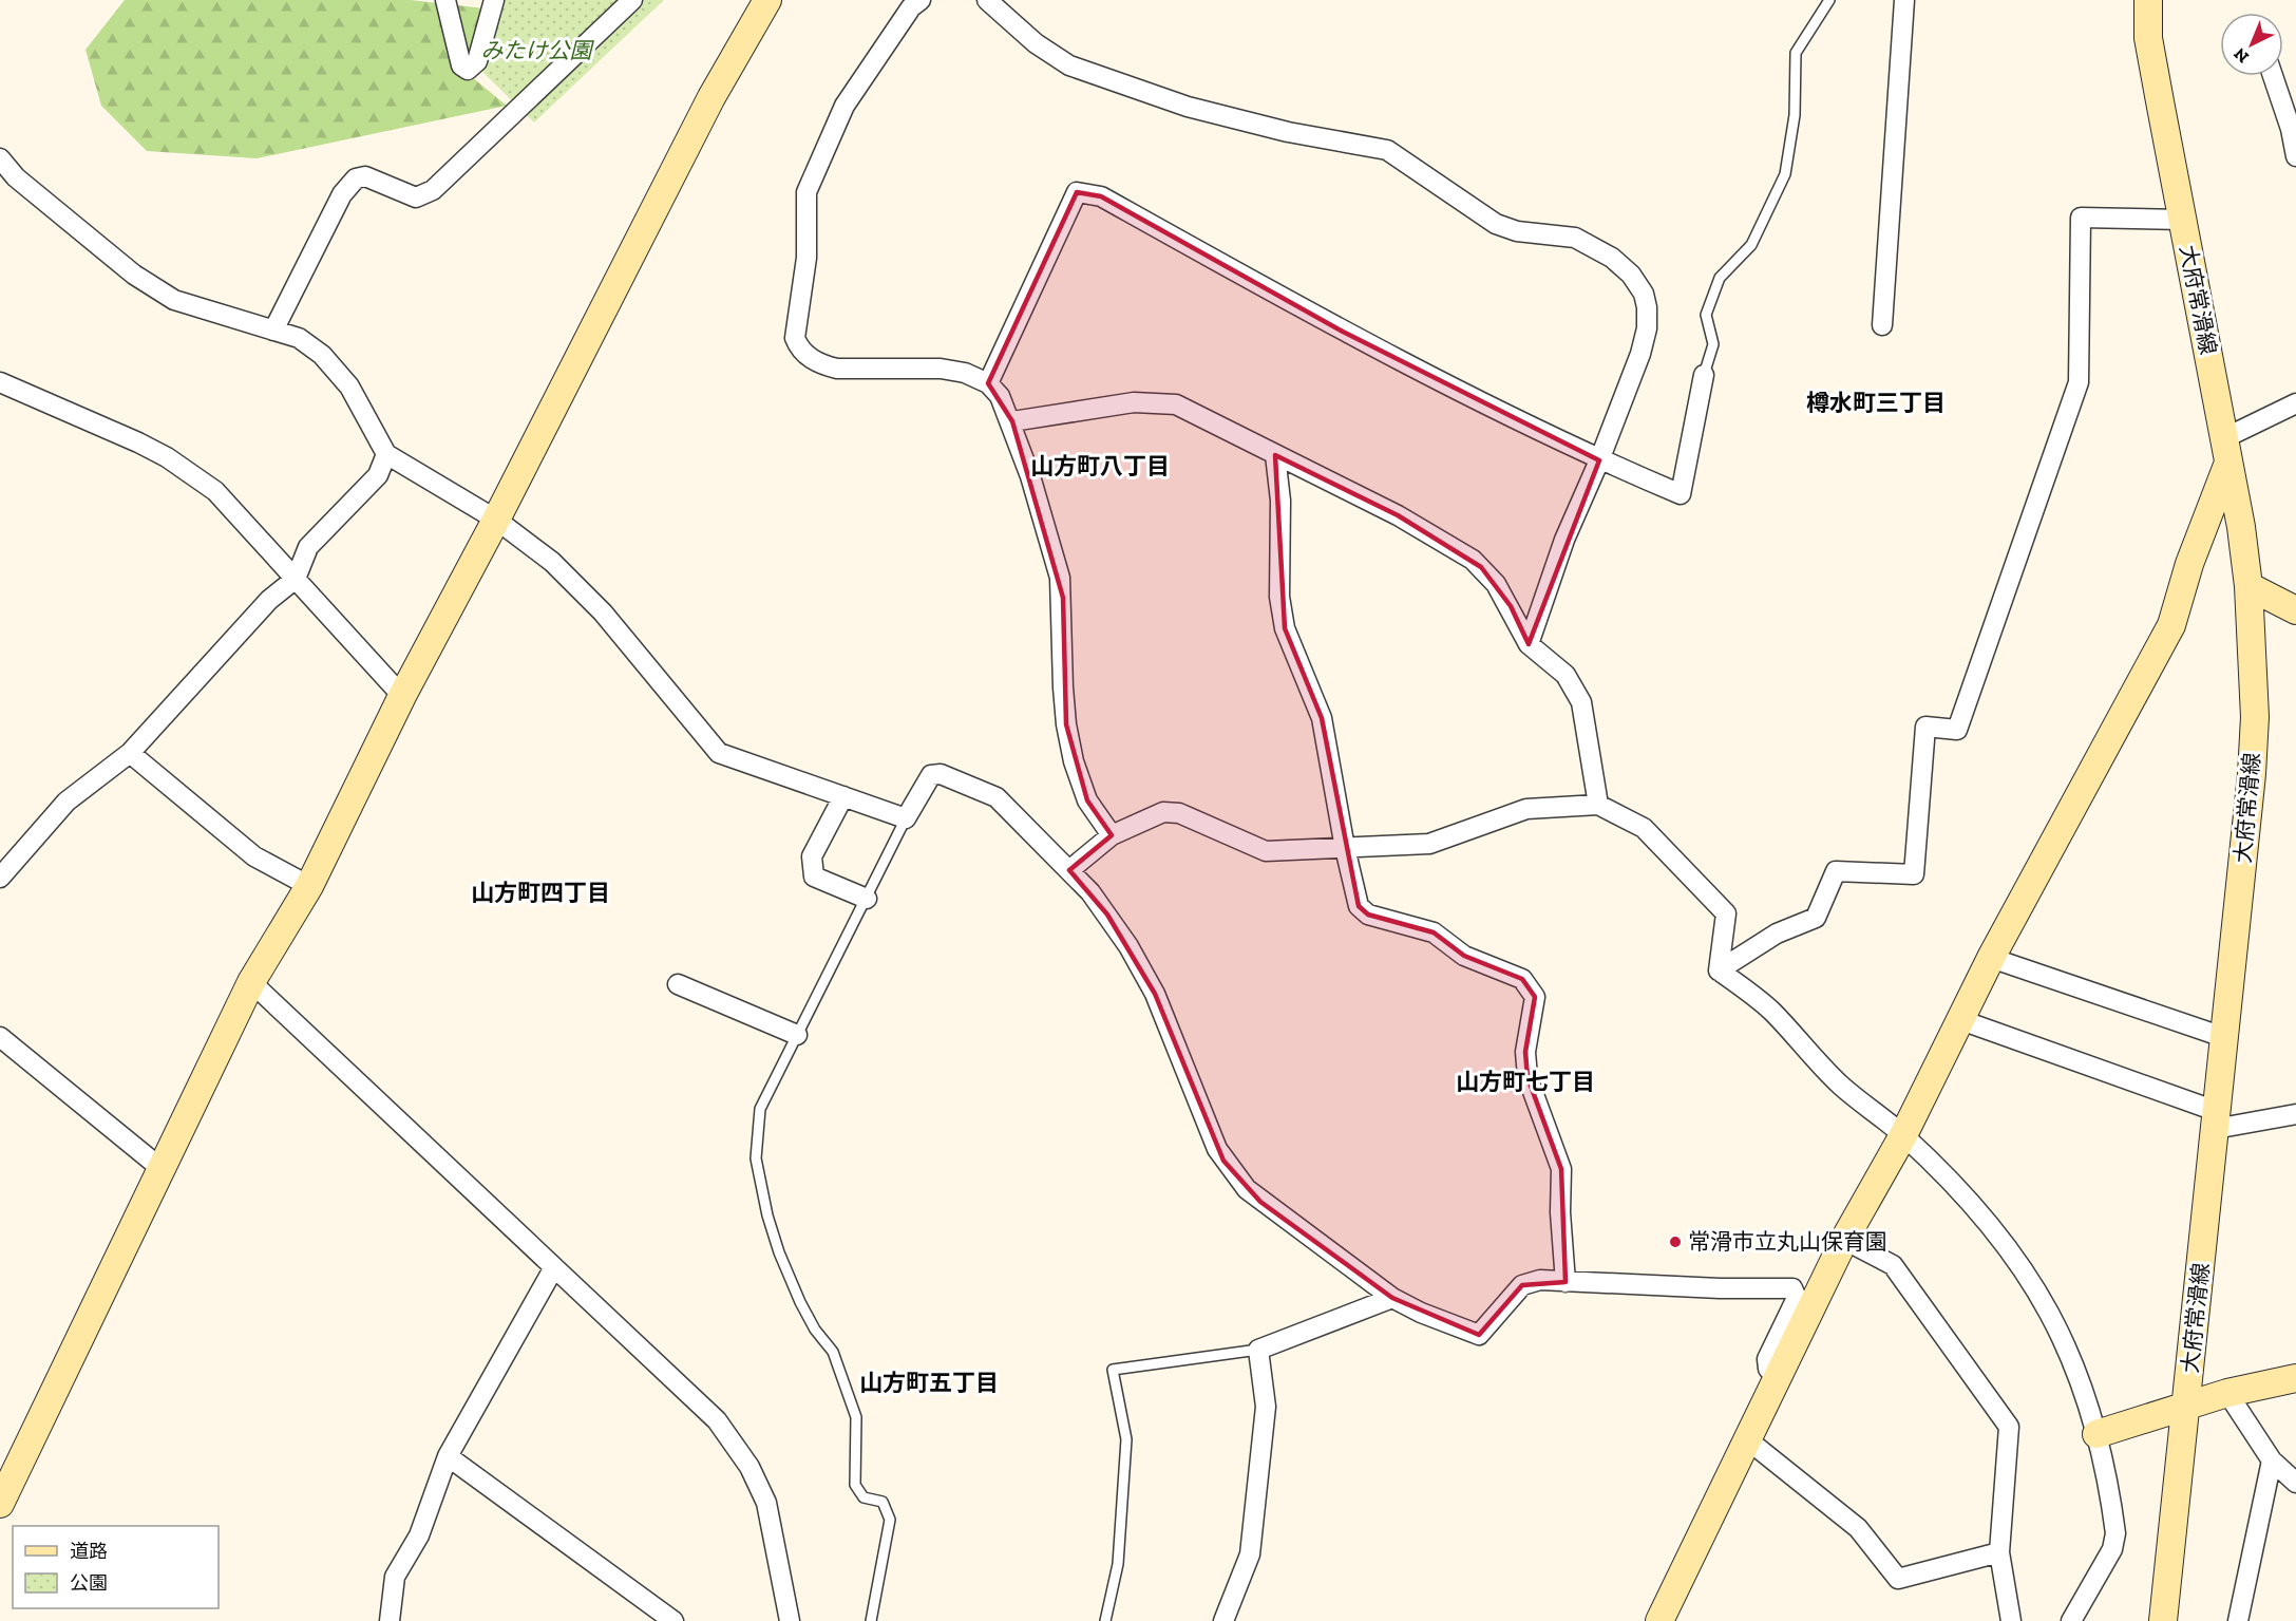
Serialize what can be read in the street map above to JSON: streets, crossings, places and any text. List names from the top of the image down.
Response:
{
  "streets": {
    "street": ["大府常滑線"]
  },
  "districts": [
    "樽水町三丁目",
    "山方町八丁目",
    "山方町四丁目",
    "山方町七丁目",
    "山方町五丁目"
  ],
  "parks": ["みたけ公園"],
  "places": ["常滑市立丸山保育園"],
  "legend": ["道路", "公園"],
  "north": "bottom left"
}
